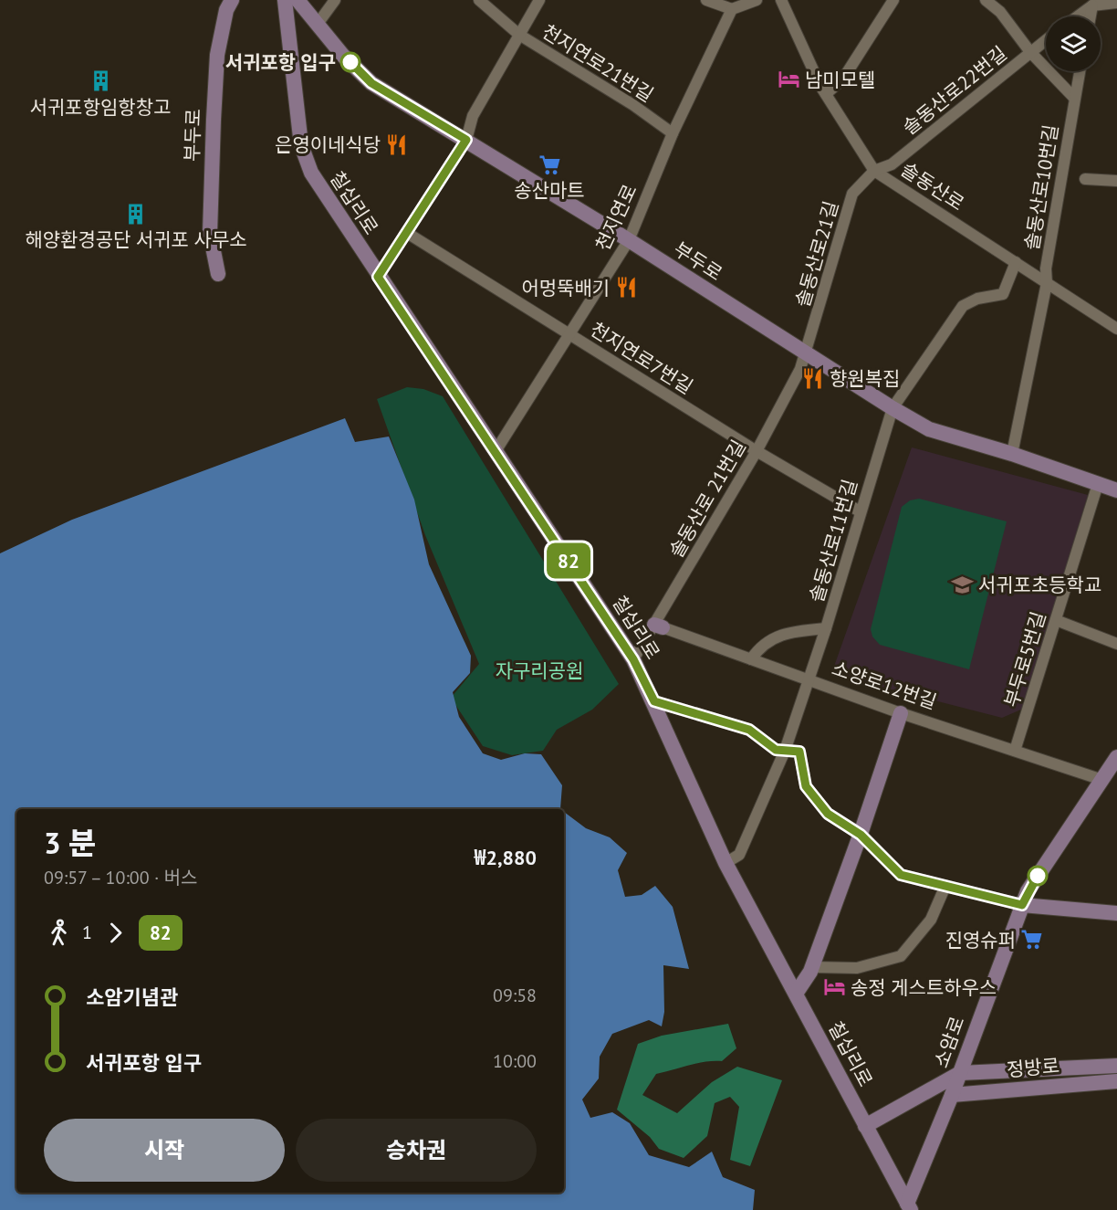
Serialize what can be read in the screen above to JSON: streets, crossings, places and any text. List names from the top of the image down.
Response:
{
  "streets": {
    "street": [
      "천지연로21번길",
      "솔동산로22번길",
      "부두로",
      "솔동산로",
      "솔동산로10번길",
      "칠십리로",
      "천지연로",
      "솔동산로21길",
      "천지연로7번길",
      "솔동산로 21번길",
      "솔동산로11번길",
      "부두로5번길",
      "소양로12번길",
      "소암로",
      "정방로"
    ]
  },
  "crossings": [
    ["천지연로21번길", "천지연로"],
    ["솔동산로22번길", "솔동산로"],
    ["솔동산로22번길", "솔동산로21길"],
    ["부두로", "천지연로"],
    ["부두로", "솔동산로21길"],
    ["부두로", "솔동산로 21번길"],
    ["부두로", "솔동산로11번길"],
    ["부두로", "부두로5번길"],
    ["솔동산로", "솔동산로10번길"],
    ["솔동산로", "솔동산로21길"],
    ["솔동산로", "솔동산로11번길"],
    ["칠십리로", "천지연로"],
    ["칠십리로", "솔동산로 21번길"],
    ["칠십리로", "솔동산로11번길"],
    ["칠십리로", "소암로"],
    ["천지연로", "천지연로7번길"],
    ["솔동산로21길", "솔동산로 21번길"],
    ["천지연로7번길", "솔동산로 21번길"],
    ["천지연로7번길", "솔동산로11번길"],
    ["솔동산로 21번길", "소양로12번길"],
    ["솔동산로11번길", "소양로12번길"],
    ["부두로5번길", "소양로12번길"],
    ["소양로12번길", "소암로"],
    ["소암로", "정방로"]
  ],
  "parks": ["자구리공원"],
  "places": {
    "other": ["서귀포항 입구"],
    "hotel": ["남미모텔", "송정 게스트하우스"],
    "building": ["서귀포항임항창고", "해양환경공단 서귀포 사무소"],
    "restaurant": ["은영이네식당", "어멍뚝배기", "향원복집"],
    "supermarket": ["송산마트", "진영슈퍼"],
    "school or university": ["서귀포초등학교"]
  },
  "lines": ["bus line 82"],
  "page": {
    "on_map": "82",
    "heading": ["3 분", "09:57 – 10:00 · 버스", "₩2,880"],
    "legs": ["1", "82"],
    "list": [
      {
        "name": "소암기념관",
        "value": "09:58"
      },
      {
        "name": "서귀포항 입구",
        "value": "10:00"
      }
    ],
    "buttons": ["시작", "승차권"]
  }
}
